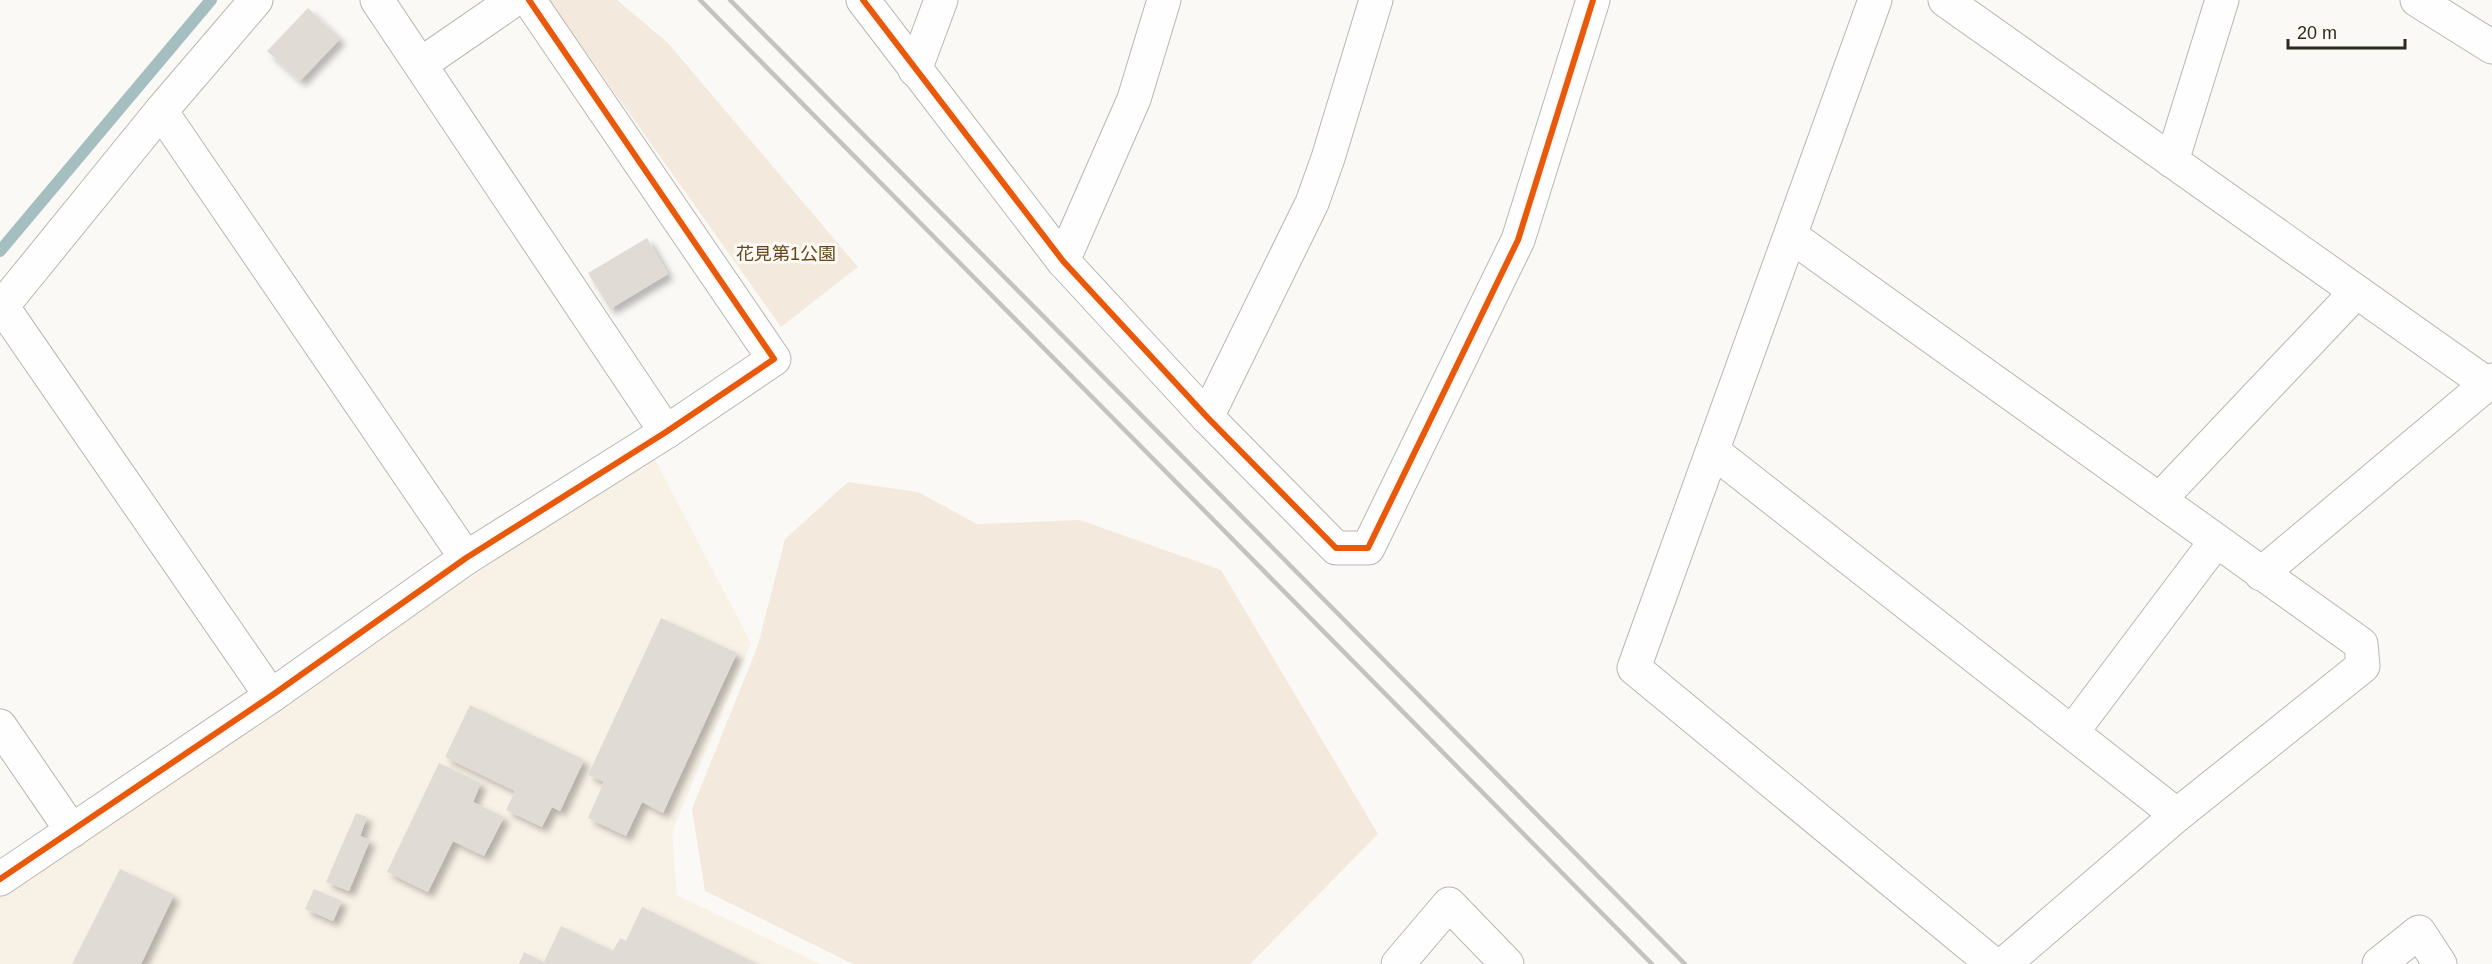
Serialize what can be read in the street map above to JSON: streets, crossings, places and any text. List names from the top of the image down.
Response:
{
  "parks": ["花見第1公園"],
  "scale_bar": "20 m"
}
